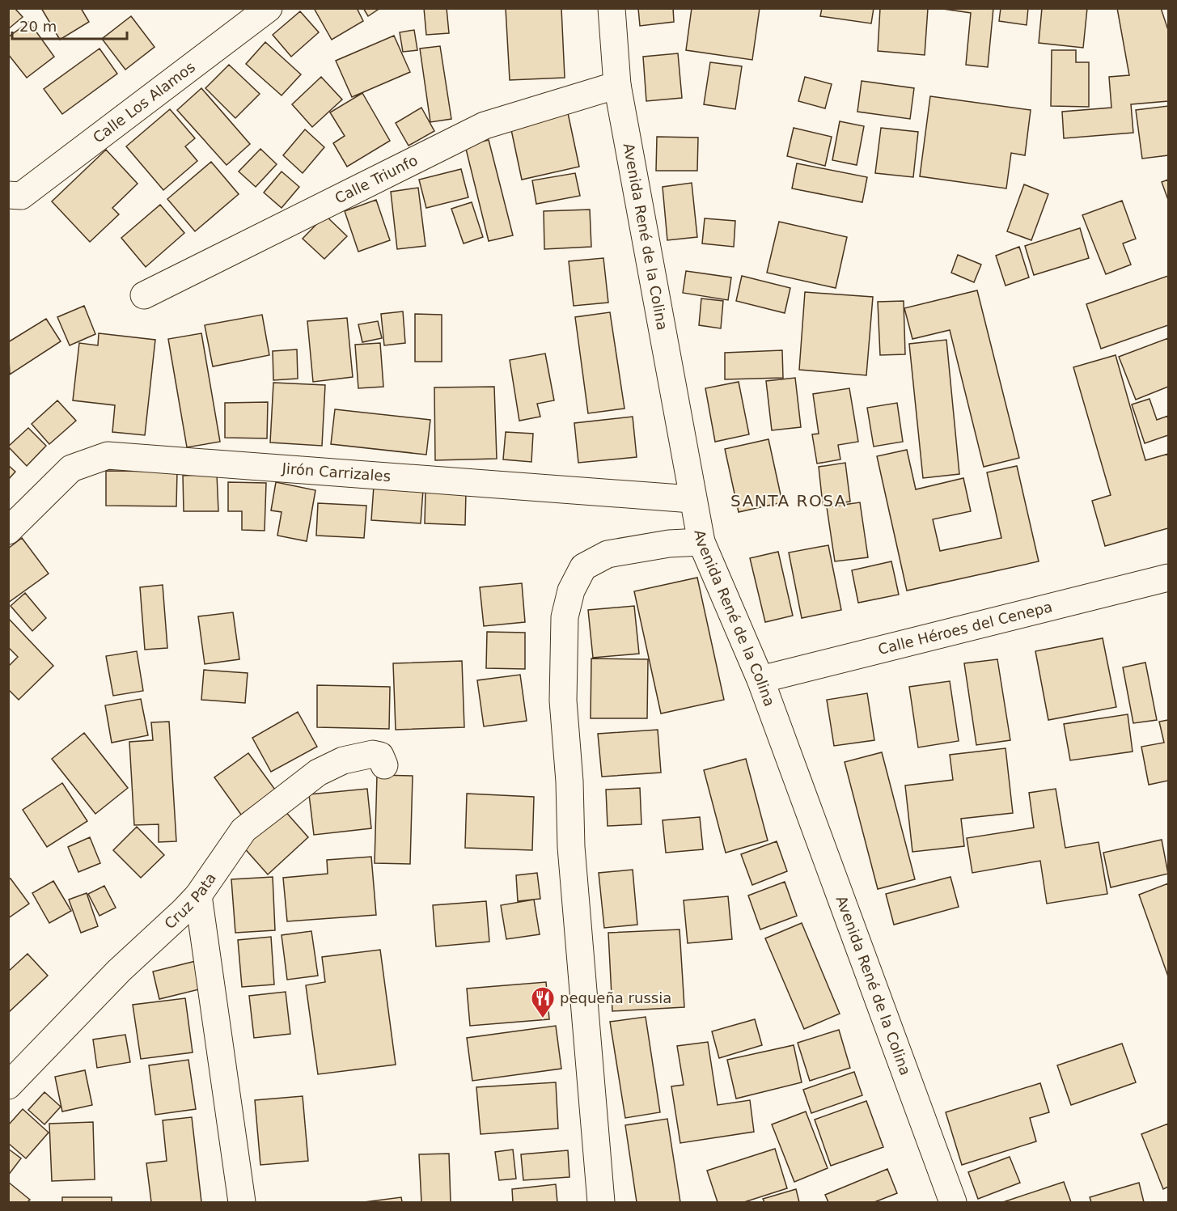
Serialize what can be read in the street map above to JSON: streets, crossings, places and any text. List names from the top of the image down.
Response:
{
  "streets": {
    "street": [
      "Calle Los Alamos",
      "Calle Triunfo",
      "Avenida René de la Colina",
      "Jirón Carrizales",
      "Calle Héroes del Cenepa",
      "Cruz Pata"
    ]
  },
  "crossings": [
    ["Calle Triunfo", "Avenida René de la Colina"],
    ["Avenida René de la Colina", "Jirón Carrizales"],
    ["Avenida René de la Colina", "Calle Héroes del Cenepa"]
  ],
  "districts": ["SANTA ROSA"],
  "places": {
    "restaurant": ["pequeña russia"]
  },
  "scale_bar": "20 m"
}
